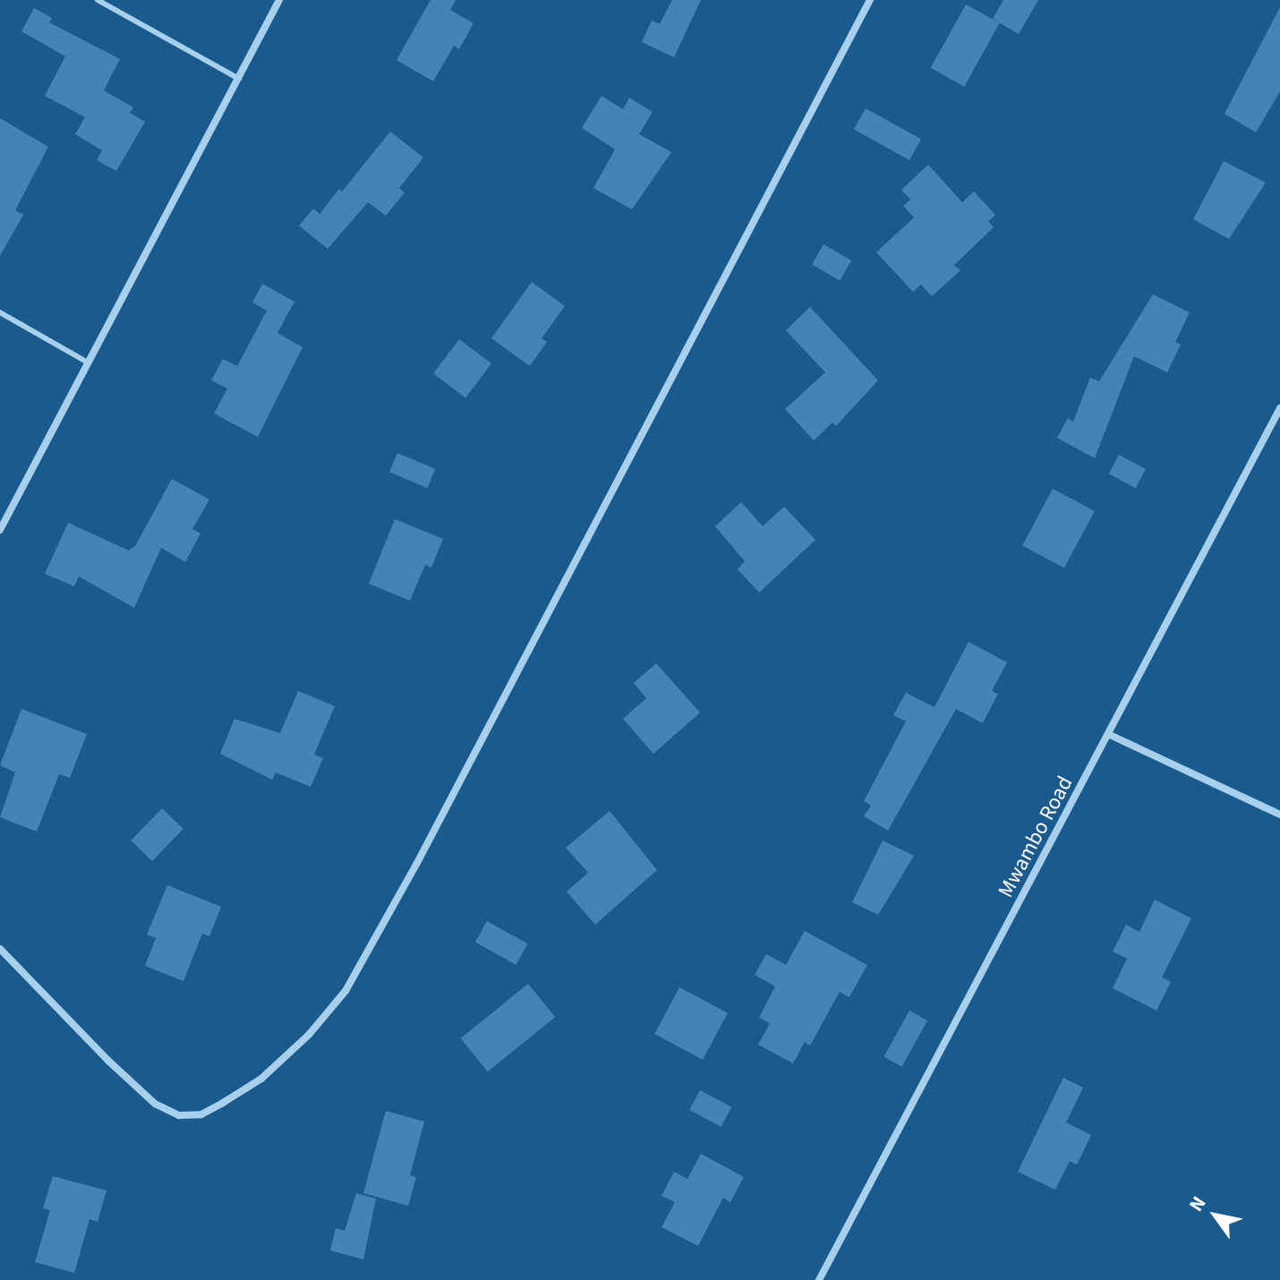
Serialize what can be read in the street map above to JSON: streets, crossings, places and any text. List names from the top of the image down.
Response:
{
  "streets": {
    "street": ["Mwambo Road"]
  },
  "north": "top left"
}
